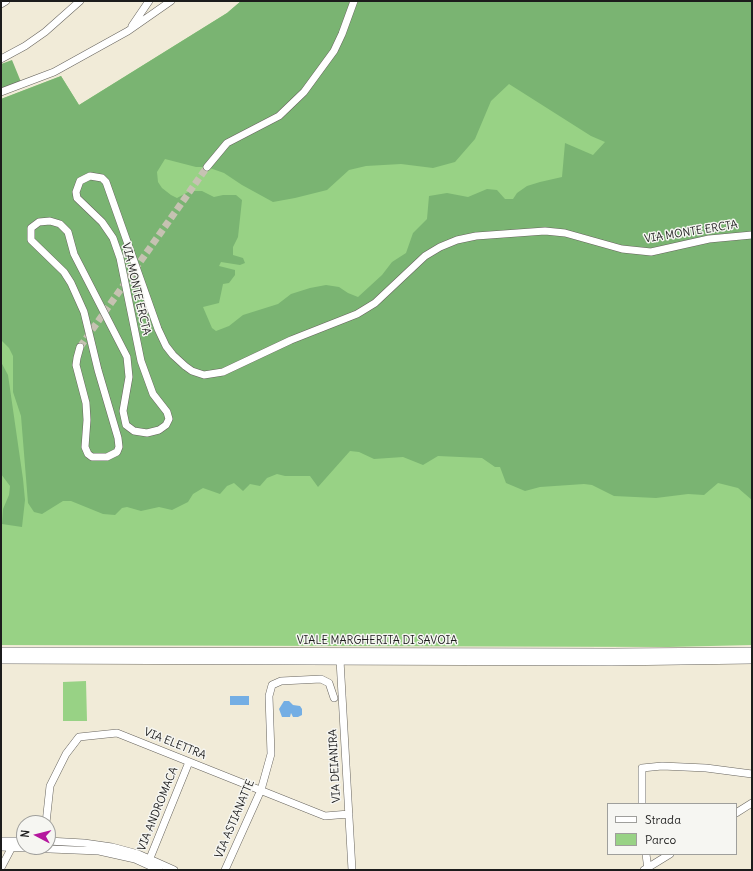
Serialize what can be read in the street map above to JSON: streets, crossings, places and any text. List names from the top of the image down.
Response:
{
  "streets": {
    "street": [
      "VIA MONTE ERCTA",
      "VIALE MARGHERITA DI SAVOIA",
      "VIA ELETTRA",
      "VIA DEIANIRA",
      "VIA ANDROMACA",
      "VIA ASTIANATTE"
    ]
  },
  "crossings": [
    ["VIALE MARGHERITA DI SAVOIA", "VIA DEIANIRA"],
    ["VIA ELETTRA", "VIA DEIANIRA"],
    ["VIA ELETTRA", "VIA ANDROMACA"],
    ["VIA ELETTRA", "VIA ASTIANATTE"]
  ],
  "legend": ["Strada", "Parco"],
  "north": "left"
}
